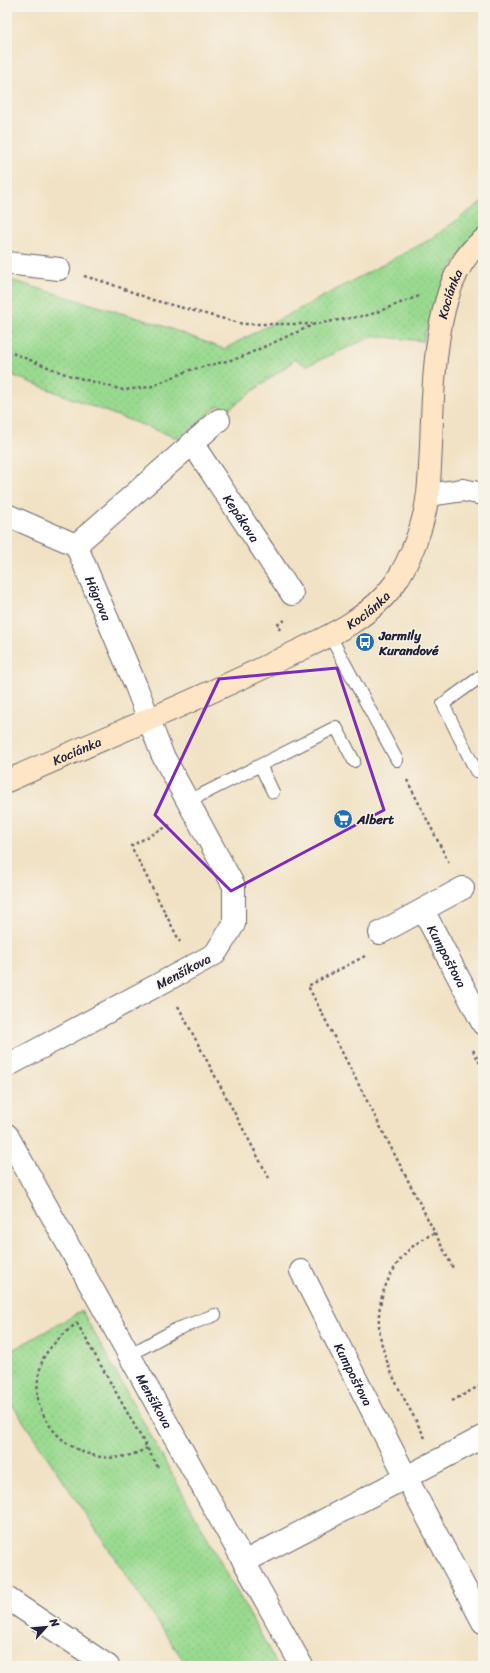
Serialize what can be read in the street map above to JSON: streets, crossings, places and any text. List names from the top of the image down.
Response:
{
  "streets": {
    "street": [
      "Kociánka",
      "Kepákova",
      "Högrova",
      "Kumpoštova",
      "Menšíkova"
    ]
  },
  "crossings": [
    ["Kociánka", "Högrova"],
    ["Kociánka", "Menšíkova"],
    ["Högrova", "Menšíkova"]
  ],
  "places": {
    "bus stop": ["Jarmily Kurandové"],
    "supermarket": ["Albert"]
  },
  "north": "top right"
}
